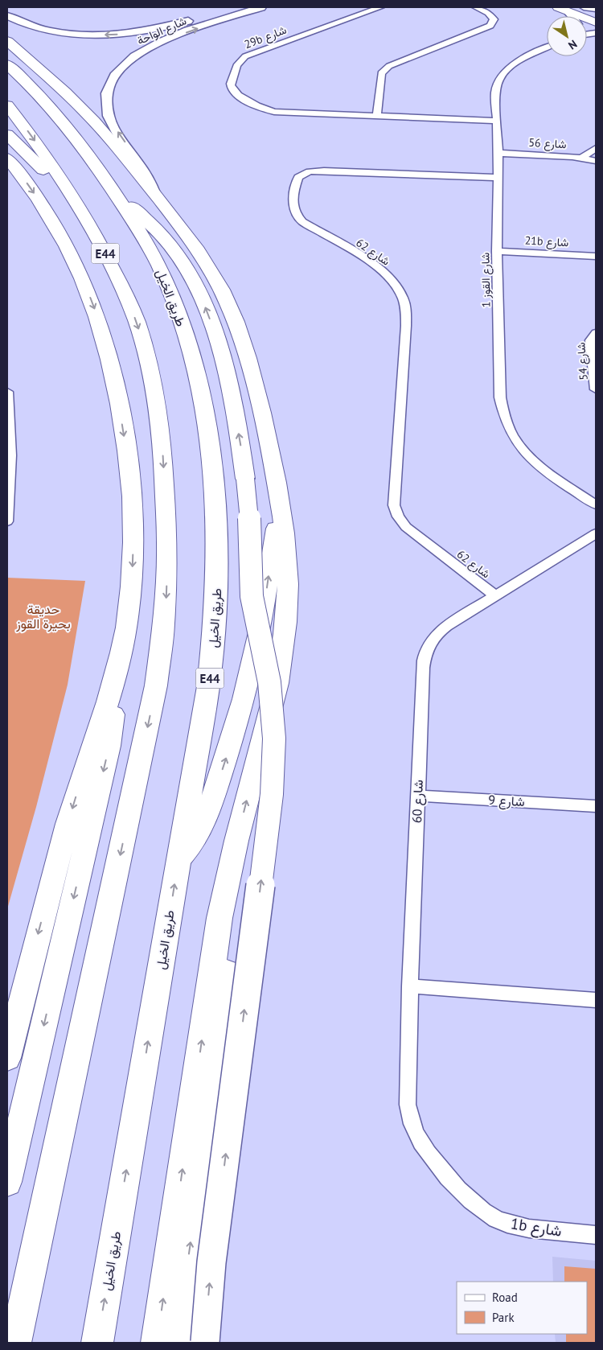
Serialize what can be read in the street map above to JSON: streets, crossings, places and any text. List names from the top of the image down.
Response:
{
  "streets": {
    "highway": ["E44", "طريق الخيل"],
    "street": [
      "شارع الواحة",
      "29b شارع",
      "شارع 56",
      "21b شارع",
      "شارع 62",
      "شارع القوز 1",
      "شارع 54",
      "شارع 9",
      "شارع 60",
      "1b شارع"
    ]
  },
  "crossings": [
    ["29b شارع", "شارع القوز 1"],
    ["شارع 56", "شارع القوز 1"],
    ["21b شارع", "شارع القوز 1"],
    ["شارع 62", "شارع القوز 1"],
    ["شارع 62", "شارع 60"],
    ["شارع 9", "شارع 60"],
    ["شارع 60", "1b شارع"]
  ],
  "parks": ["حديقة بحيرة القوز"],
  "legend": ["Road", "Park"],
  "north": "bottom right"
}
